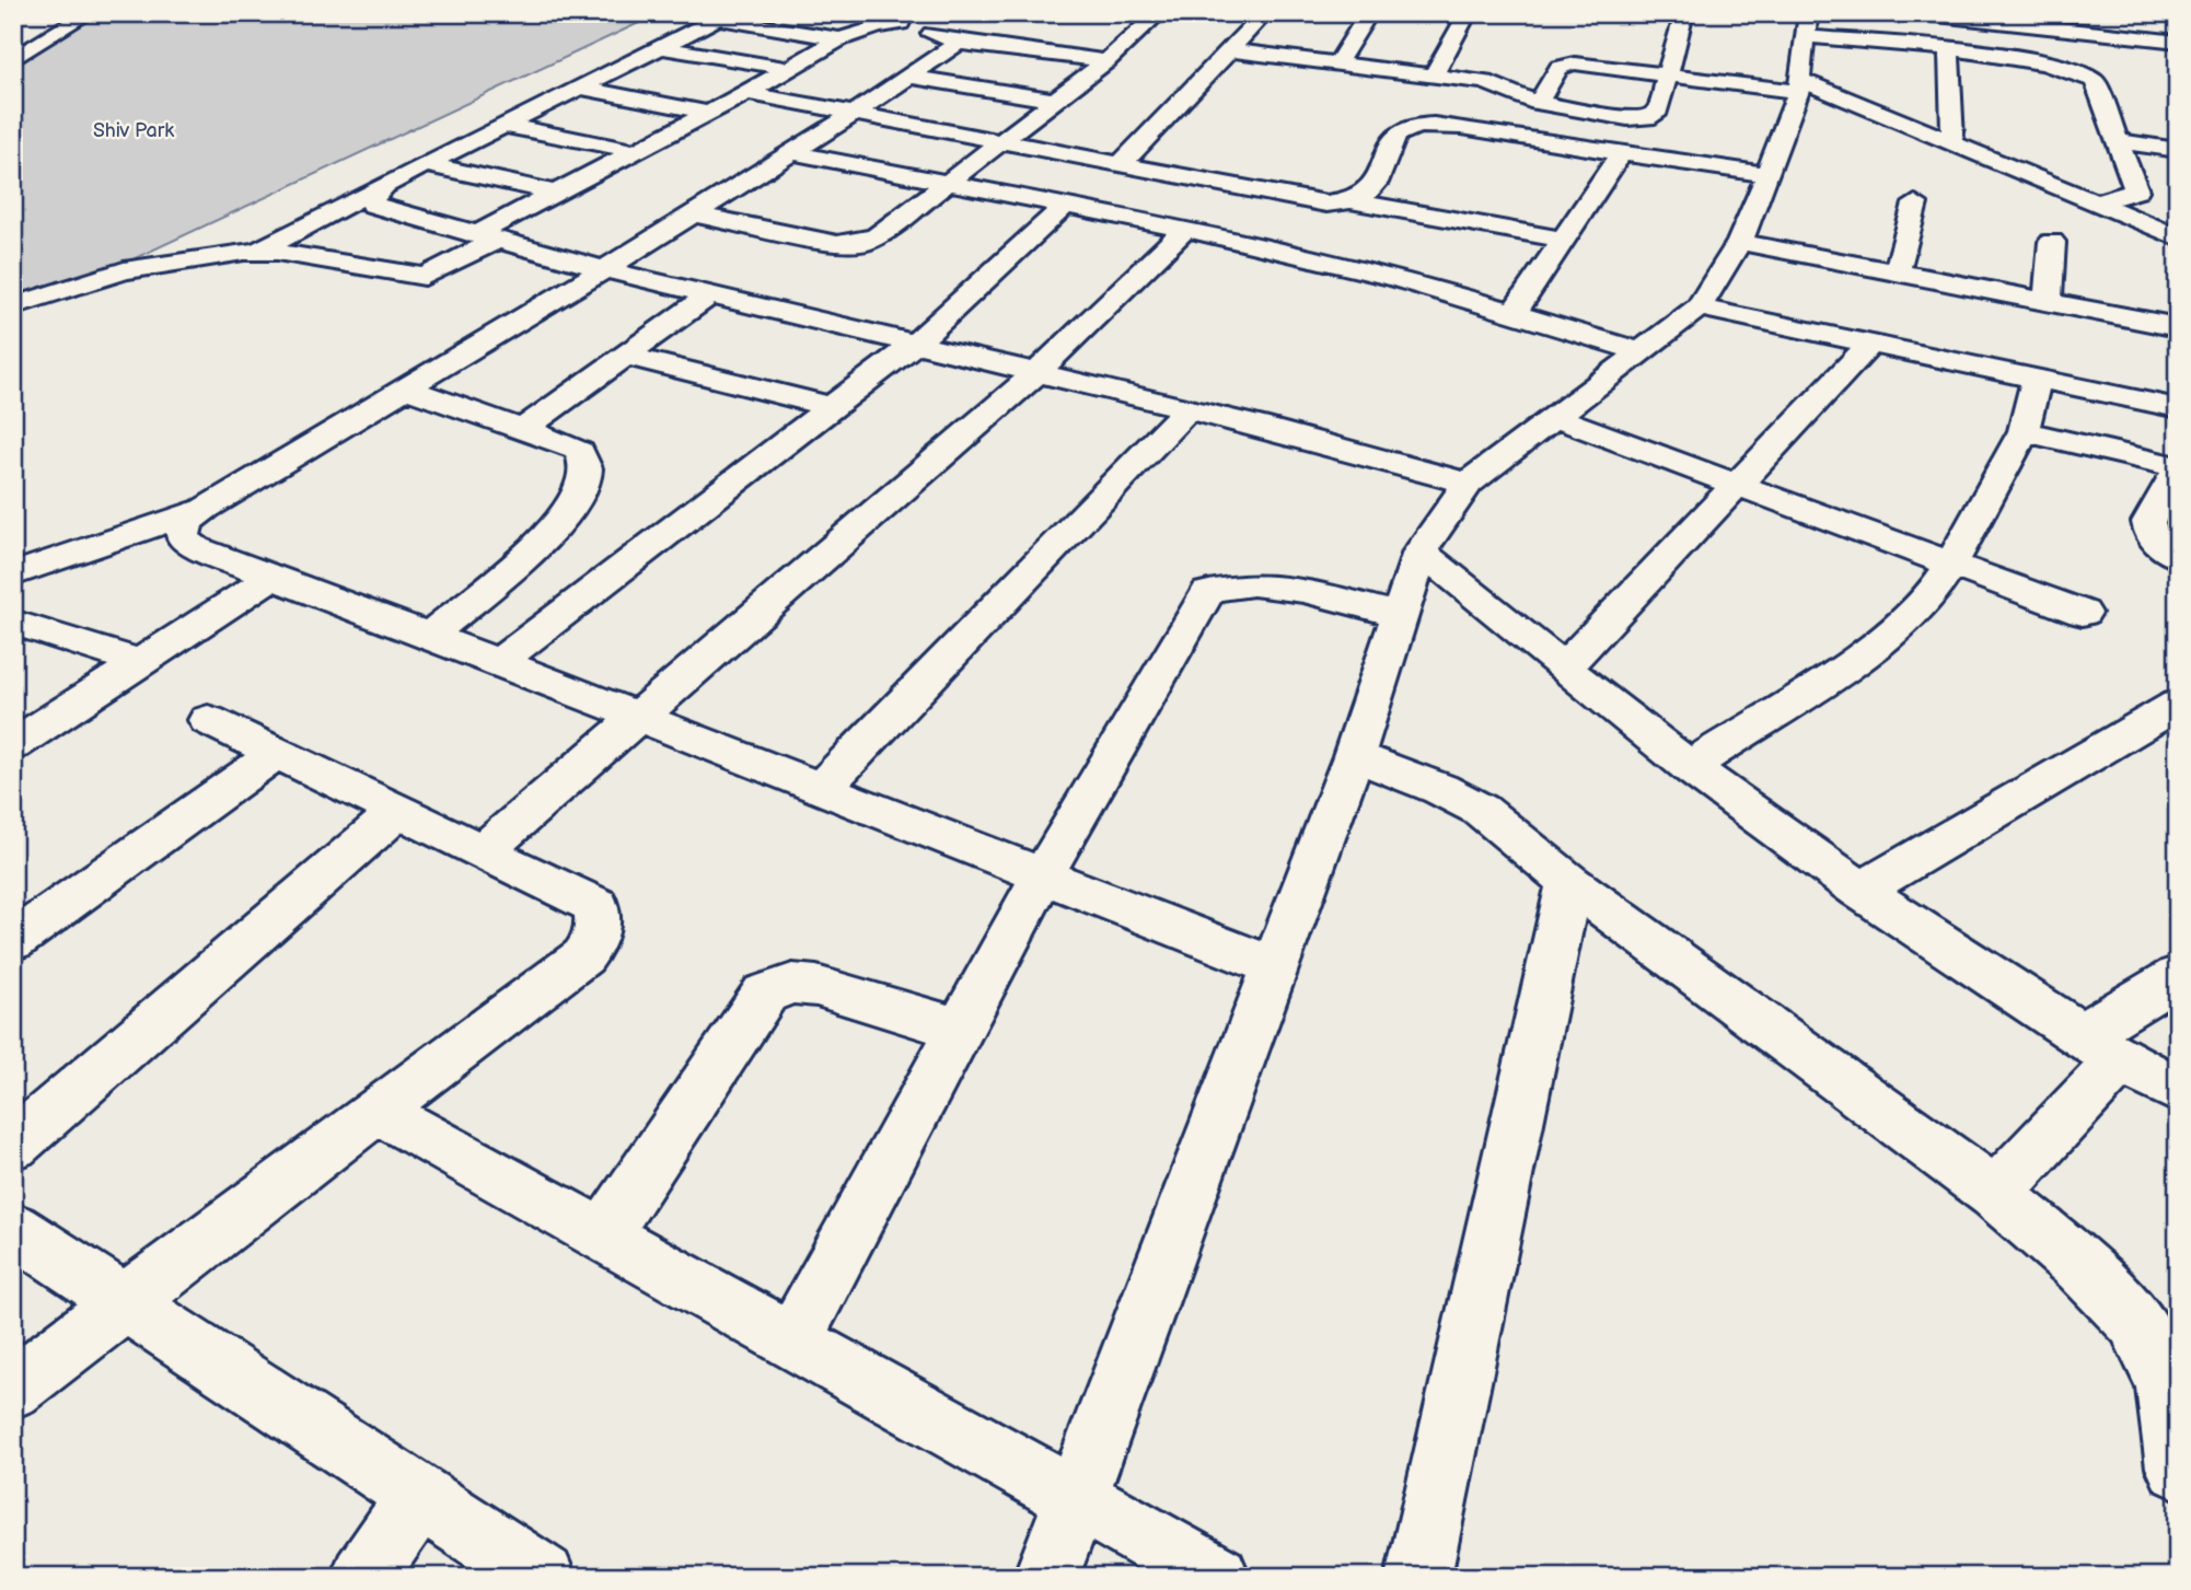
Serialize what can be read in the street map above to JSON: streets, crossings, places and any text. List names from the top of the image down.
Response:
{
  "parks": ["Shiv Park"]
}
